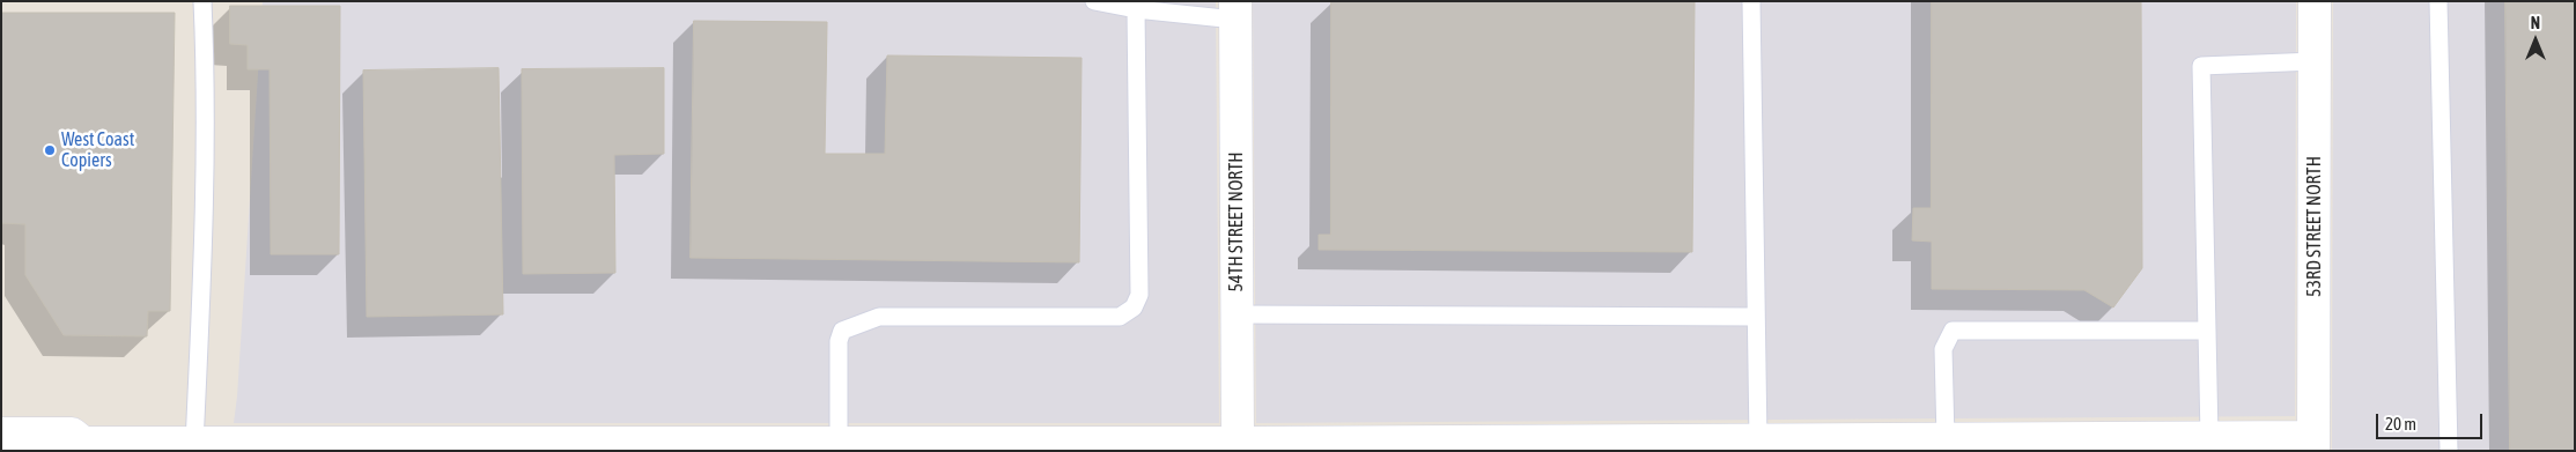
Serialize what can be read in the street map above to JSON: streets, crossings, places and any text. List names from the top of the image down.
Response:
{
  "streets": {
    "street": ["54TH STREET NORTH", "53RD STREET NORTH"]
  },
  "places": ["West Coast Copiers"],
  "scale_bar": "20 m",
  "north": "top"
}
